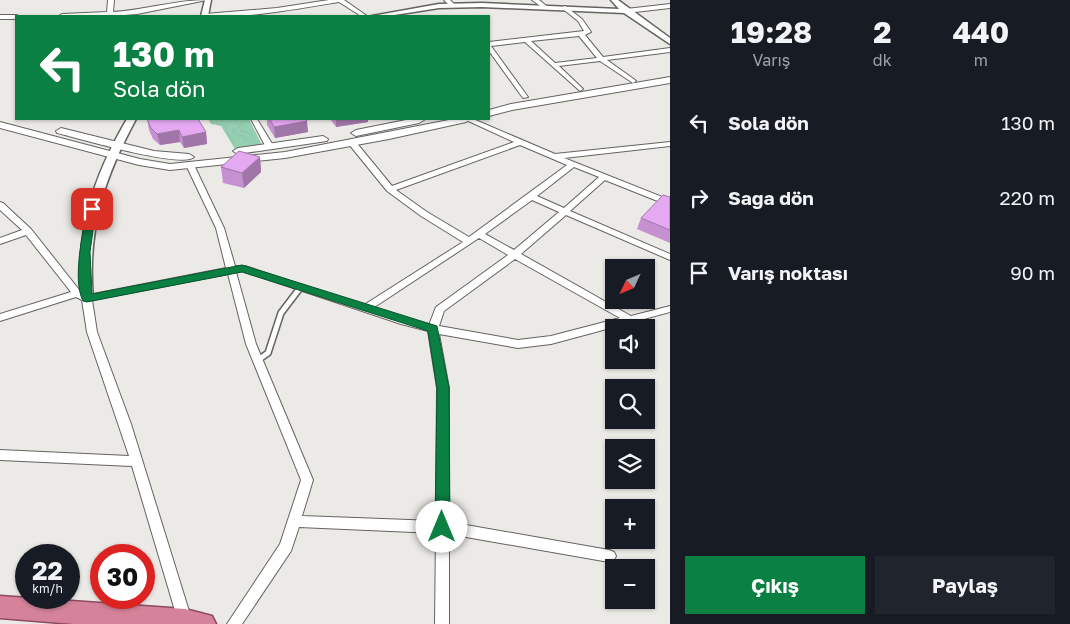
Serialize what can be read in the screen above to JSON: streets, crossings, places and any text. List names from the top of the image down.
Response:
{
  "north": "bottom left",
  "page": {
    "eta": [
      "19:28",
      "Varış",
      "2",
      "dk",
      "440",
      "m"
    ],
    "turn": ["130 m", "Sola dön"],
    "list": [
      {
        "name": "Sola dön",
        "value": "130 m"
      },
      {
        "name": "Sağa dön",
        "value": "220 m"
      },
      {
        "name": "Varış noktası",
        "value": "90 m"
      }
    ],
    "map_buttons": ["+", "−"],
    "speed": "22 km/h",
    "limit": "30",
    "buttons": ["Çıkış", "Paylaş"]
  }
}
